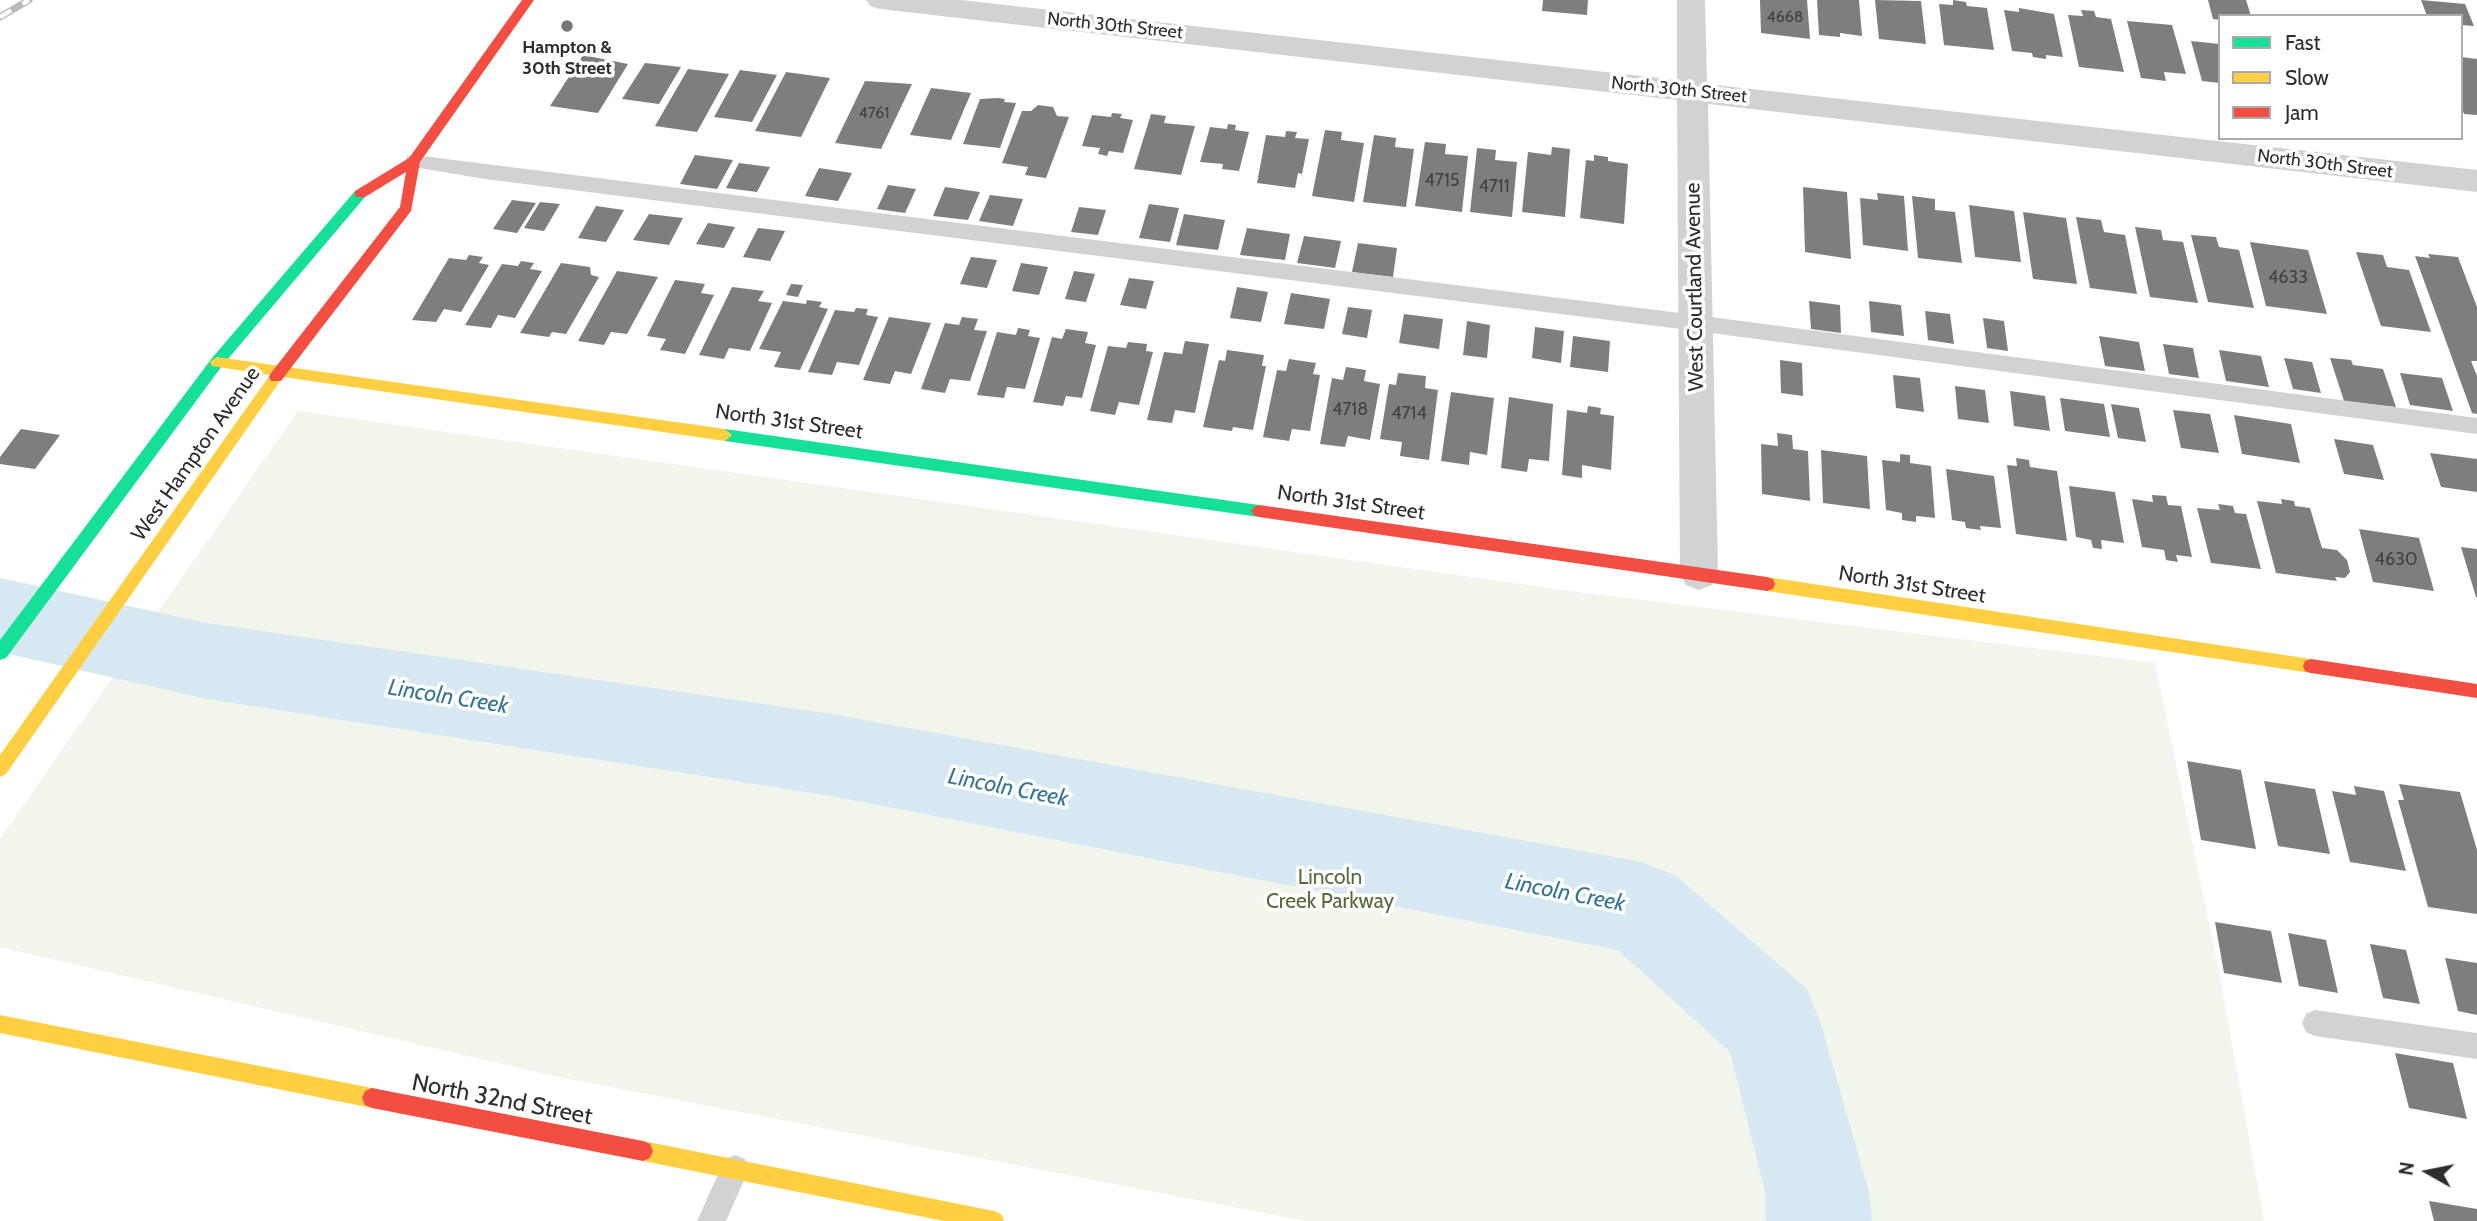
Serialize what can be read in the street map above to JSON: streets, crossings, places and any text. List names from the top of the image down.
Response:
{
  "streets": {
    "street": [
      "North 30th Street",
      "West Courtland Avenue",
      "North 31st Street",
      "West Hampton Avenue",
      "North 32nd Street"
    ]
  },
  "crossings": [
    ["North 30th Street", "West Courtland Avenue"],
    ["West Courtland Avenue", "North 31st Street"],
    ["North 31st Street", "West Hampton Avenue"]
  ],
  "water": ["Lincoln Creek"],
  "parks": ["Lincoln Creek Parkway"],
  "places": ["Hampton & 30th Street"],
  "house_numbers": [
    "4668",
    "4761",
    "4715",
    "4711",
    "4633",
    "4718",
    "4714",
    "4630"
  ],
  "legend": ["Fast", "Slow", "Jam"],
  "north": "left"
}
